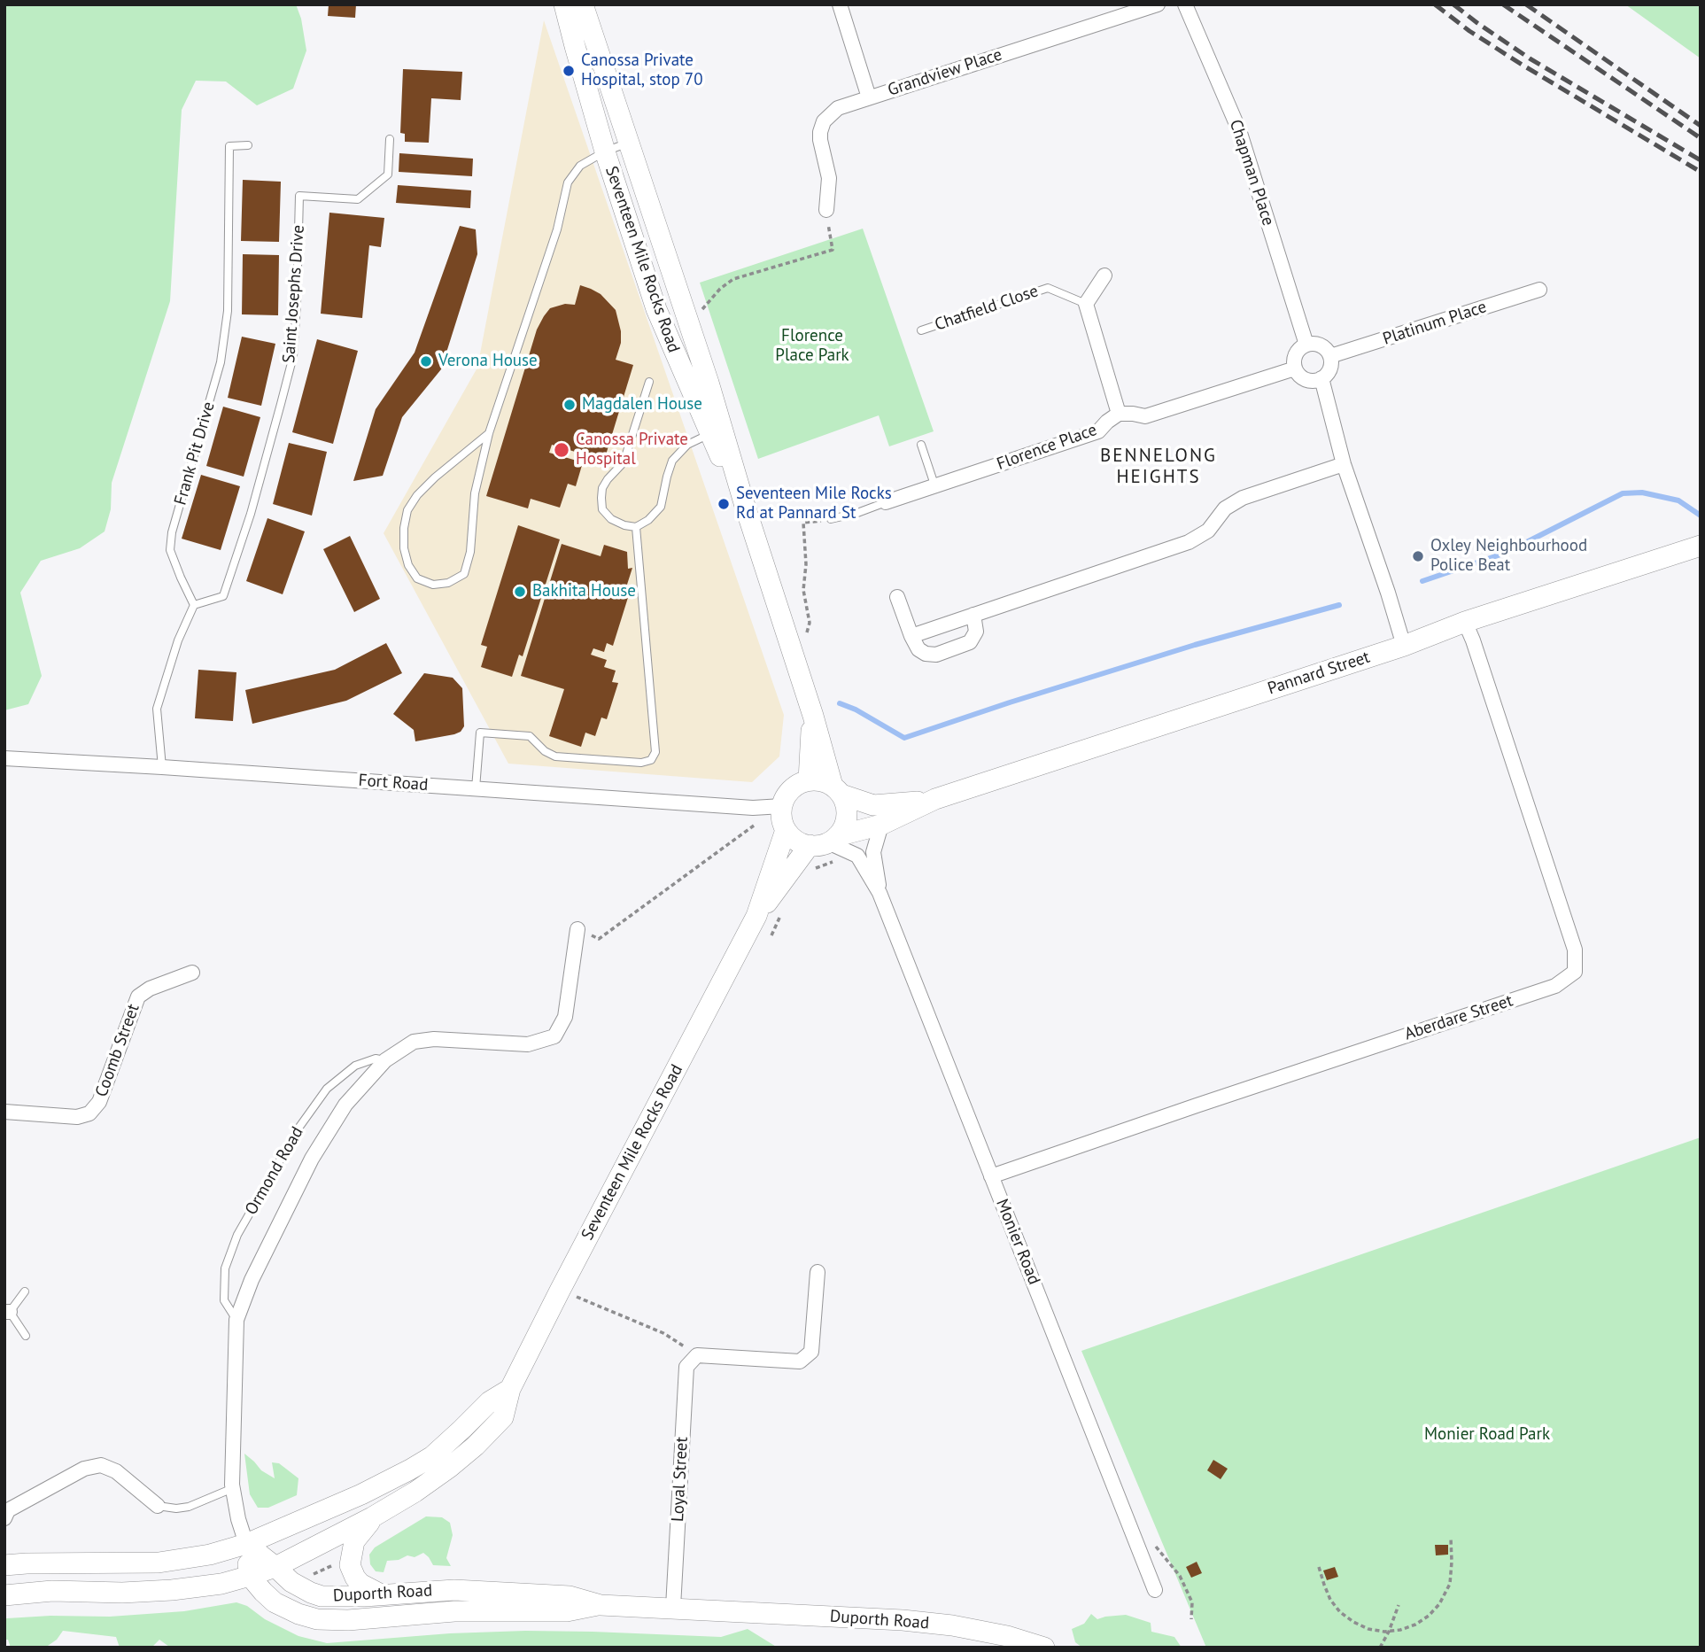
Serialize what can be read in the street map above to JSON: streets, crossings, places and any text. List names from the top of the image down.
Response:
{
  "streets": {
    "main road": ["Seventeen Mile Rocks Road", "Pannard Street", "Duporth Road"],
    "street": [
      "Grandview Place",
      "Chapman Place",
      "Platinum Place",
      "Florence Place",
      "Fort Road",
      "Aberdare Street",
      "Coomb Street",
      "Ormond Road",
      "Monier Road",
      "Loyal Street"
    ],
    "lane": ["Saint Josephs Drive", "Chatfield Close", "Frank Pit Drive"]
  },
  "crossings": [
    ["Chapman Place", "Platinum Place"],
    ["Seventeen Mile Rocks Road", "Pannard Street"],
    ["Seventeen Mile Rocks Road", "Fort Road"],
    ["Seventeen Mile Rocks Road", "Ormond Road"],
    ["Seventeen Mile Rocks Road", "Monier Road"],
    ["Seventeen Mile Rocks Road", "Duporth Road"],
    ["Saint Josephs Drive", "Frank Pit Drive"],
    ["Pannard Street", "Fort Road"],
    ["Pannard Street", "Aberdare Street"],
    ["Pannard Street", "Monier Road"],
    ["Fort Road", "Monier Road"],
    ["Aberdare Street", "Monier Road"],
    ["Ormond Road", "Duporth Road"],
    ["Loyal Street", "Duporth Road"]
  ],
  "districts": ["BENNELONG HEIGHTS"],
  "parks": ["Florence Place Park", "Monier Road Park"],
  "places": [
    "Canossa Private Hospital, stop 70",
    "Verona House",
    "Magdalen House",
    "Canossa Private Hospital",
    "Seventeen Mile Rocks Rd at Pannard St",
    "Oxley Neighbourhood Police Beat",
    "Bakhita House"
  ]
}
